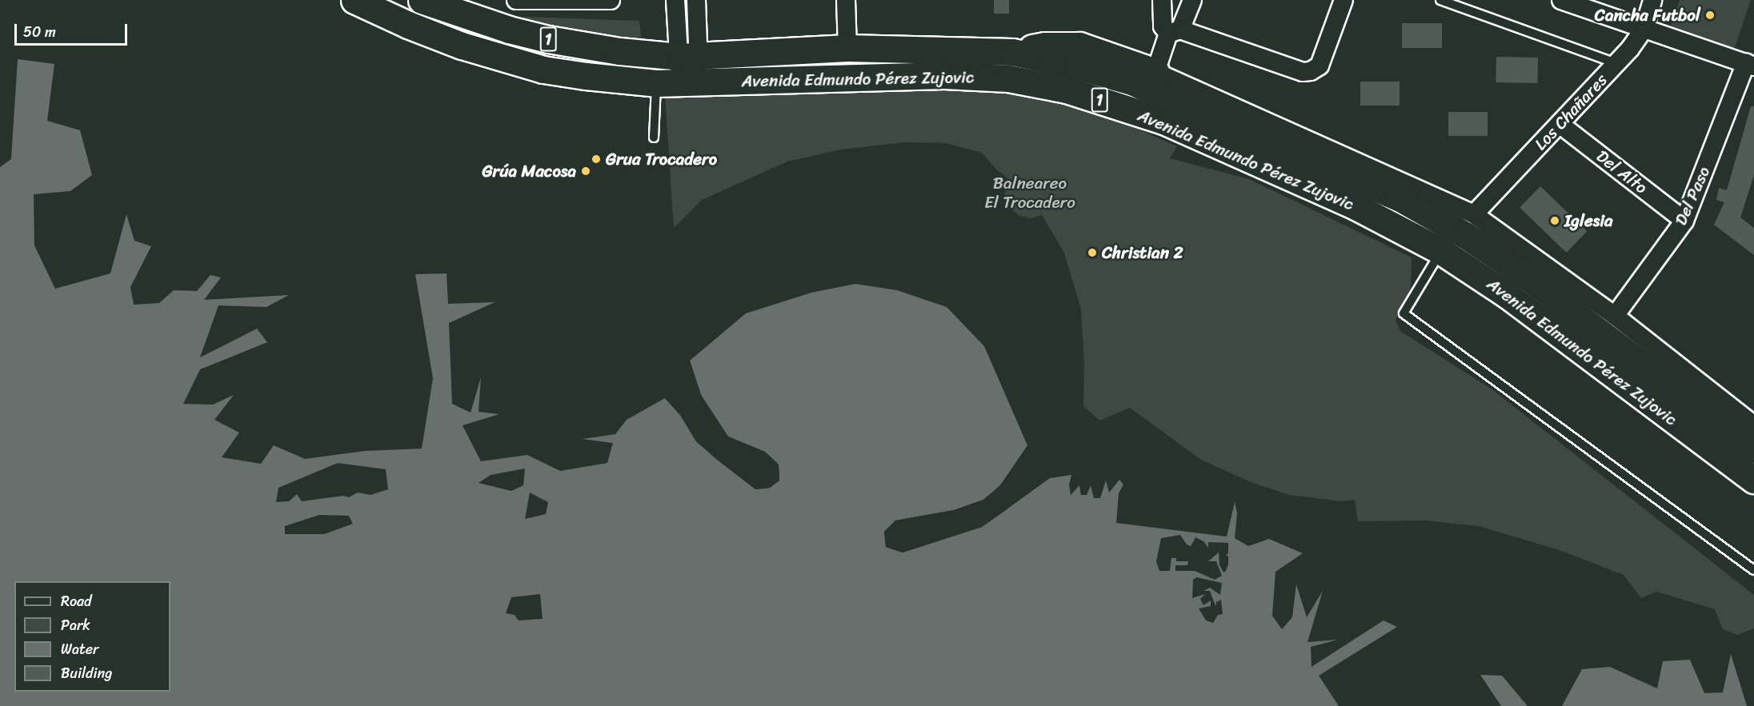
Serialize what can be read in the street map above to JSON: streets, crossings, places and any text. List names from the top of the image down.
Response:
{
  "streets": {
    "highway": ["1", "Avenida Edmundo Pérez Zujovic"],
    "street": ["Los Chañares", "Del Alto", "Del Paso"]
  },
  "crossings": [
    ["Los Chañares", "Del Alto"],
    ["Del Alto", "Del Paso"]
  ],
  "parks": ["Balneareo El Trocadero"],
  "places": [
    "Cancha Futbol",
    "Grua Trocadero",
    "Grúa Macosa",
    "Iglesia",
    "Christian 2"
  ],
  "legend": [
    "Road",
    "Park",
    "Water",
    "Building"
  ],
  "scale_bar": "50 m"
}
